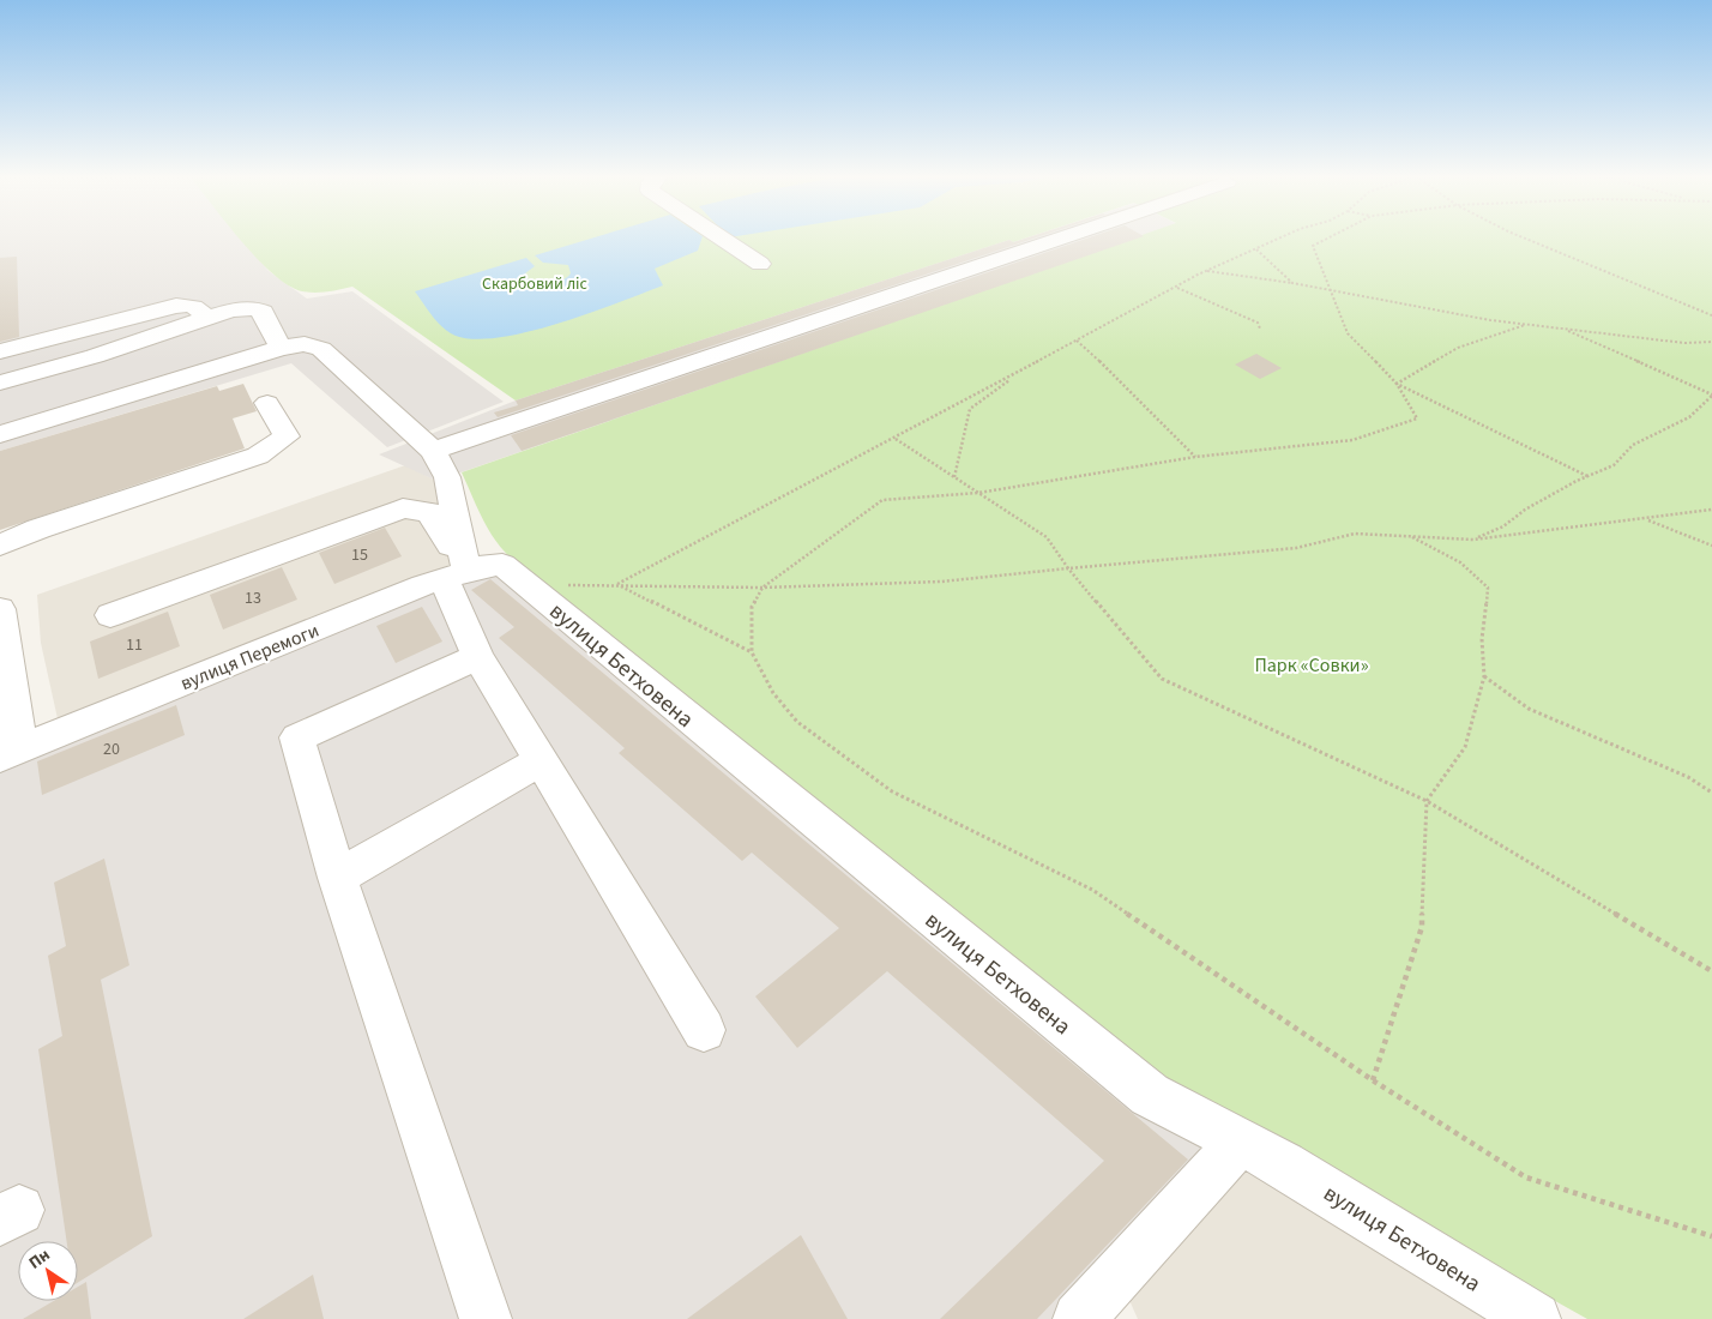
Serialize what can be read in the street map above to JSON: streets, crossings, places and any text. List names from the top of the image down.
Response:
{
  "streets": {
    "street": ["вулиця Перемоги", "вулиця Бетховена"]
  },
  "crossings": [
    ["вулиця Перемоги", "вулиця Бетховена"]
  ],
  "parks": ["Скарбовий ліс", "Парк «Совки»"],
  "house_numbers": [
    "15",
    "13",
    "11",
    "20"
  ],
  "north": "top left"
}
